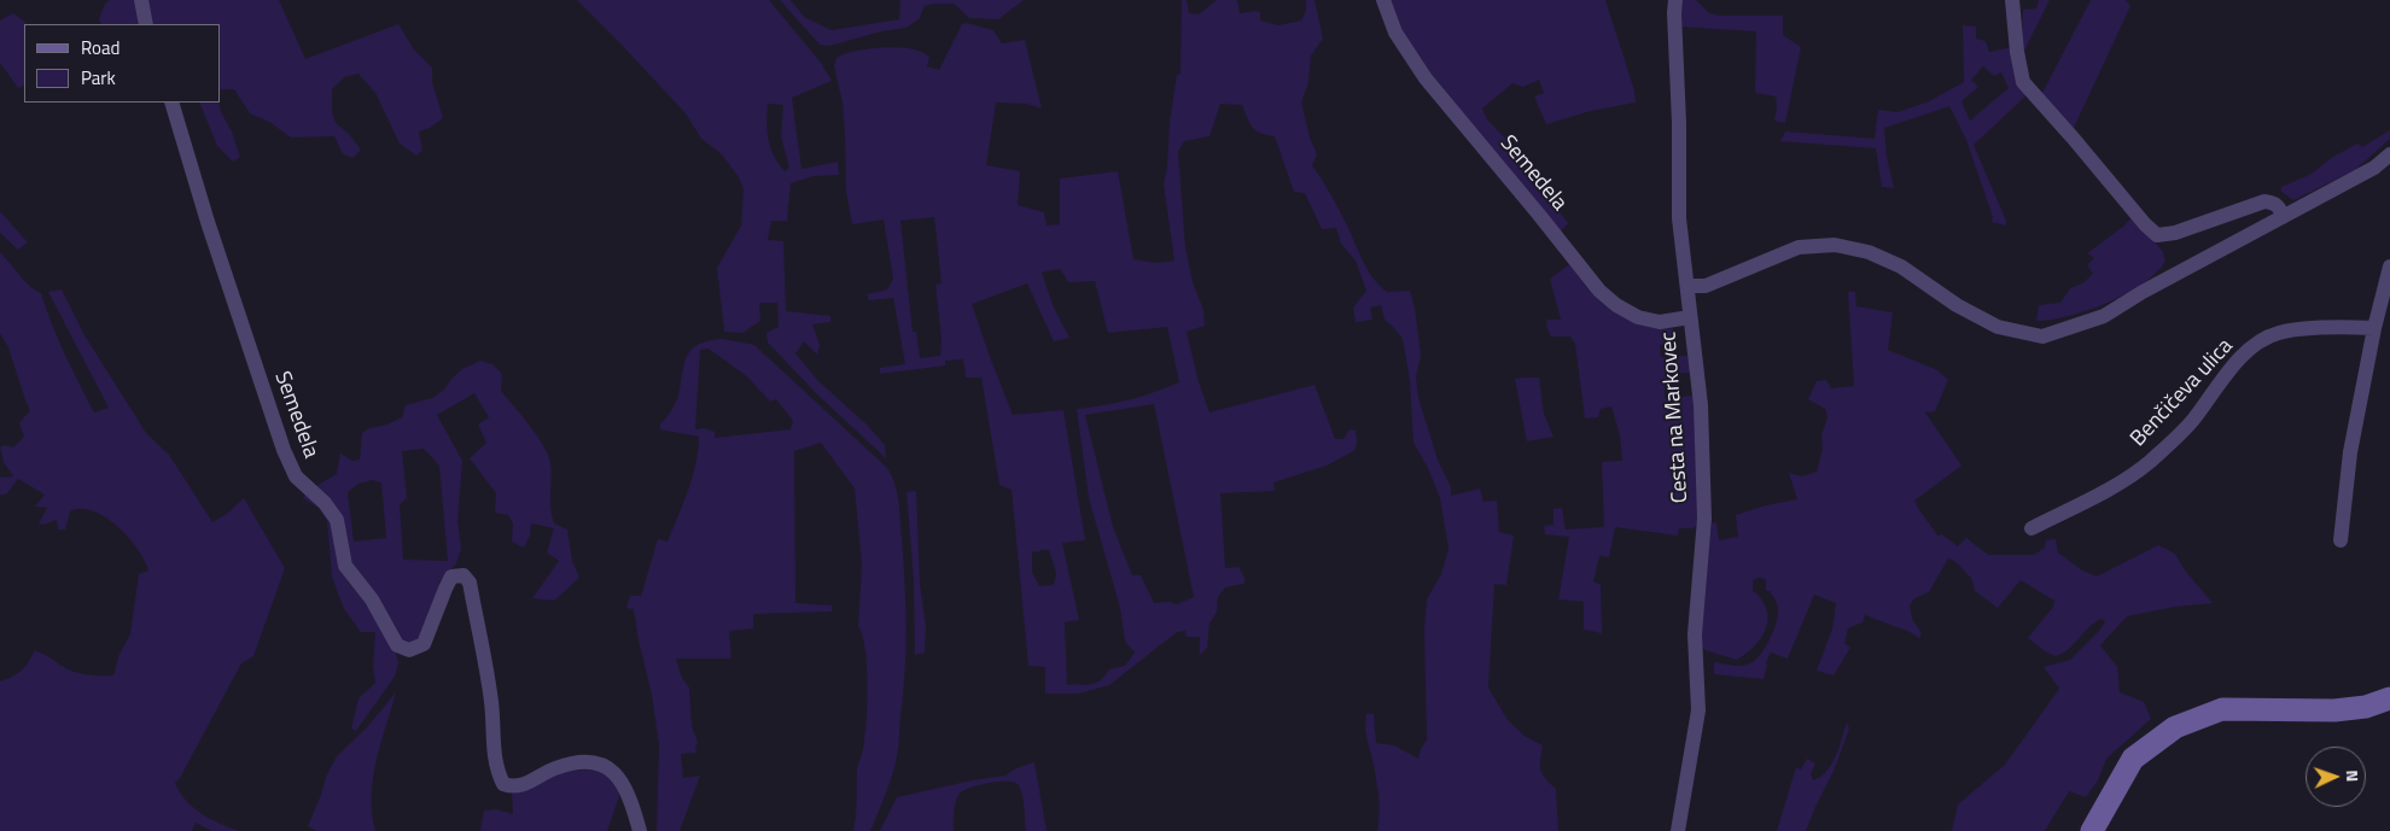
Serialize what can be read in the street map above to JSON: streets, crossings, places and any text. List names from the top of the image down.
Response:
{
  "streets": {
    "street": ["Semedela", "Benčičeva ulica", "Cesta na Markovec"]
  },
  "crossings": [
    ["Semedela", "Cesta na Markovec"]
  ],
  "legend": ["Road", "Park"],
  "north": "right"
}
